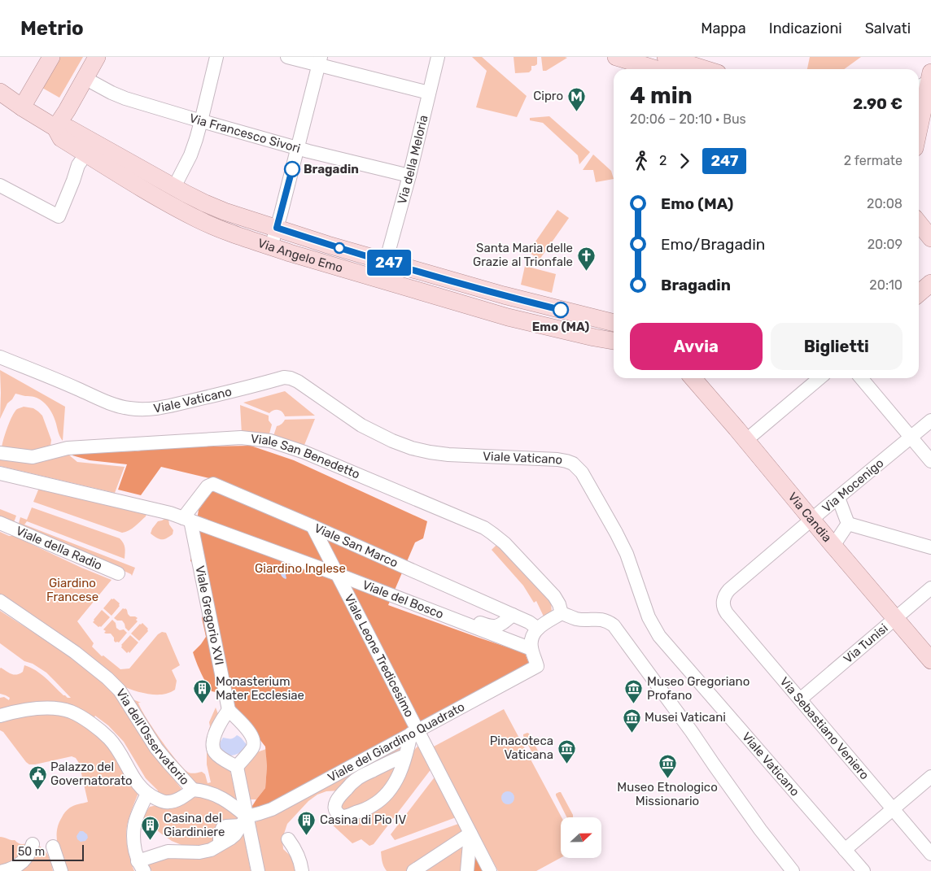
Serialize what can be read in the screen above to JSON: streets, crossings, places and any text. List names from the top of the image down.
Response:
{
  "streets": {
    "main road": ["Via Angelo Emo", "Via Candia"],
    "street": [
      "Via Francesco Sivori",
      "Via della Meloria",
      "Viale Vaticano",
      "Viale San Benedetto",
      "Via Mocenigo",
      "Viale San Marco",
      "Viale della Radio",
      "Viale del Bosco",
      "Viale Gregorio XVI",
      "Via Tunisi",
      "Viale Leone Tredicesimo",
      "Via Sebastiano Veniero",
      "Via dell'Osservatorio",
      "Viale del Giardino Quadrato"
    ]
  },
  "crossings": [
    ["Via Francesco Sivori", "Via della Meloria"],
    ["Via della Meloria", "Via Angelo Emo"],
    ["Via Mocenigo", "Via Candia"],
    ["Via Mocenigo", "Via Sebastiano Veniero"],
    ["Via Candia", "Via Tunisi"],
    ["Viale San Marco", "Viale del Bosco"],
    ["Viale San Marco", "Viale Gregorio XVI"],
    ["Viale San Marco", "Viale Leone Tredicesimo"],
    ["Viale San Marco", "Viale del Giardino Quadrato"],
    ["Viale del Bosco", "Viale Gregorio XVI"],
    ["Viale del Bosco", "Viale Leone Tredicesimo"],
    ["Viale del Bosco", "Viale del Giardino Quadrato"],
    ["Via Tunisi", "Via Sebastiano Veniero"],
    ["Viale Leone Tredicesimo", "Viale del Giardino Quadrato"]
  ],
  "parks": ["Giardino Inglese", "Giardino Francese"],
  "places": {
    "metro station": ["Cipro"],
    "other": ["Bragadin", "Emo (MA)"],
    "church": ["Santa Maria delle Grazie al Trionfale"],
    "building": ["Monasterium Mater Ecclesiae", "Casina di Pio IV", "Casina del Giardiniere"],
    "museum": [
      "Museo Gregoriano Profano",
      "Musei Vaticani",
      "Pinacoteca Vaticana",
      "Museo Etnologico Missionario"
    ],
    "public building": ["Palazzo del Governatorato"]
  },
  "lines": ["bus line 247"],
  "scale_bar": "50 m",
  "north": "right",
  "page": {
    "header": "Metrio",
    "nav": ["Mappa", "Indicazioni", "Salvati"],
    "on_map": "247",
    "heading": ["4 min", "20:06 – 20:10 · Bus", "2.90 €"],
    "legs": ["2", "247", "2 fermate"],
    "list": [
      {
        "name": "Emo (MA)",
        "value": "20:08"
      },
      {
        "name": "Emo/Bragadin",
        "value": "20:09"
      },
      {
        "name": "Bragadin",
        "value": "20:10"
      }
    ],
    "buttons": ["Avvia", "Biglietti"],
    "scale": "50 m"
  }
}
